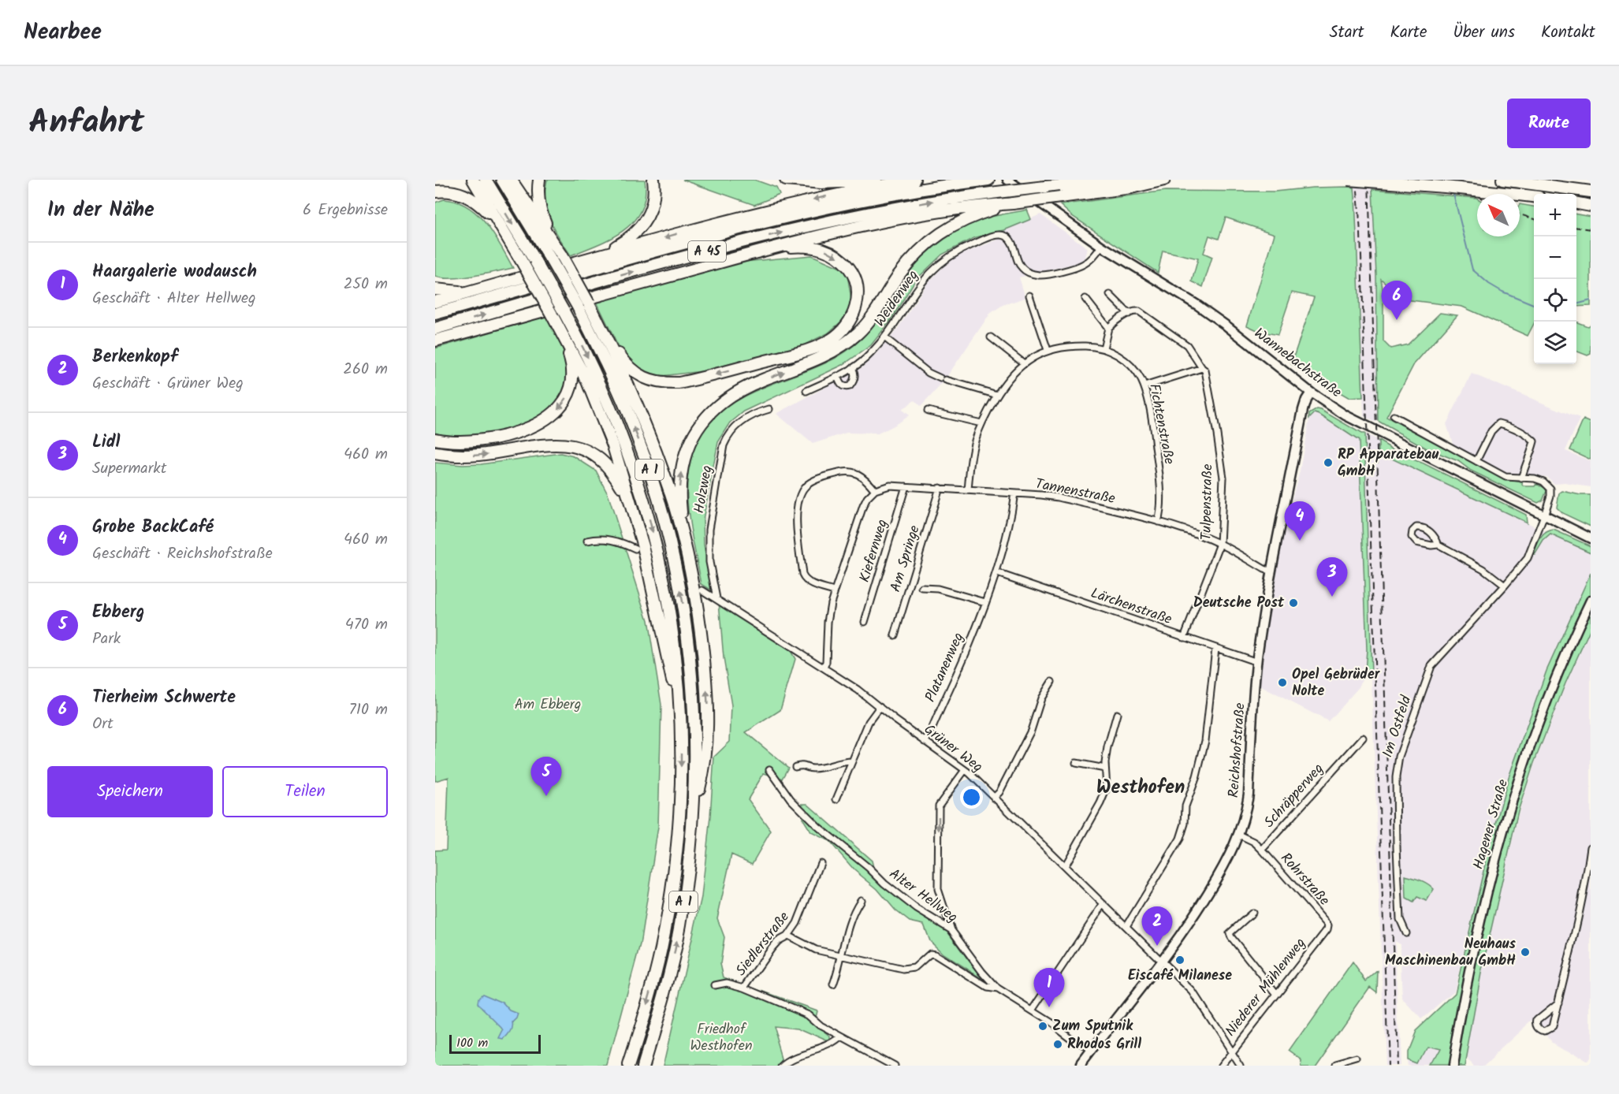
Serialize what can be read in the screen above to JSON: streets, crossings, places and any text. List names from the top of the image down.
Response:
{
  "streets": {
    "highway": ["A 45", "A 1"],
    "main road": ["Wannebachstraße", "Reichshofstraße", "Hagener Straße"],
    "street": [
      "Weidenweg",
      "Fichtenstraße",
      "Holzweg",
      "Tannenstraße",
      "Tulpenstraße",
      "Kiefernweg",
      "Am Springe",
      "Lärchenstraße",
      "Platanenweg",
      "Im Ostfeld",
      "Grüner Weg",
      "Schräpperweg",
      "Rohrstraße",
      "Alter Hellweg",
      "Siedlerstraße",
      "Niederer Mühlenweg"
    ]
  },
  "crossings": [
    ["Weidenweg", "Wannebachstraße"],
    ["Wannebachstraße", "Im Ostfeld"],
    ["Wannebachstraße", "Reichshofstraße"],
    ["Fichtenstraße", "Tannenstraße"],
    ["Holzweg", "Grüner Weg"],
    ["Tannenstraße", "Tulpenstraße"],
    ["Tannenstraße", "Kiefernweg"],
    ["Tannenstraße", "Am Springe"],
    ["Tannenstraße", "Platanenweg"],
    ["Tannenstraße", "Reichshofstraße"],
    ["Tulpenstraße", "Lärchenstraße"],
    ["Lärchenstraße", "Platanenweg"],
    ["Lärchenstraße", "Reichshofstraße"],
    ["Platanenweg", "Grüner Weg"],
    ["Grüner Weg", "Reichshofstraße"],
    ["Grüner Weg", "Niederer Mühlenweg"],
    ["Reichshofstraße", "Schräpperweg"],
    ["Reichshofstraße", "Alter Hellweg"],
    ["Schräpperweg", "Rohrstraße"],
    ["Rohrstraße", "Niederer Mühlenweg"]
  ],
  "districts": ["Westhofen"],
  "parks": ["Am Ebberg", "Friedhof Westhofen"],
  "places": [
    "RP Apparatebau GmbH",
    "Deutsche Post",
    "Opel Gebrüder Nolte",
    "Neuhaus Maschinenbau GmbH",
    "Eiscafé Milanese",
    "Zum Sputnik",
    "Rhodos Grill"
  ],
  "scale_bar": "100 m",
  "north": "top left",
  "page": {
    "header": "Nearbee",
    "nav": [
      "Start",
      "Karte",
      "Über uns",
      "Kontakt"
    ],
    "title": "Anfahrt",
    "buttons": [
      "Route",
      ["Speichern", "Teilen"]
    ],
    "heading": ["In der Nähe", "6 Ergebnisse"],
    "map_buttons": ["+", "−"],
    "list": [
      {
        "mark": "1",
        "name": "Haargalerie wodausch",
        "note": "Geschäft · Alter Hellweg",
        "value": "250 m"
      },
      {
        "mark": "2",
        "name": "Berkenkopf",
        "note": "Geschäft · Grüner Weg",
        "value": "260 m"
      },
      {
        "mark": "3",
        "name": "Lidl",
        "note": "Supermarkt",
        "value": "460 m"
      },
      {
        "mark": "4",
        "name": "Grobe BackCafé",
        "note": "Geschäft · Reichshofstraße",
        "value": "460 m"
      },
      {
        "mark": "5",
        "name": "Ebberg",
        "note": "Park",
        "value": "470 m"
      },
      {
        "mark": "6",
        "name": "Tierheim Schwerte",
        "note": "Ort",
        "value": "710 m"
      }
    ],
    "pins": [
      "6",
      "4",
      "3",
      "5",
      "2",
      "1"
    ],
    "scale": "100 m"
  }
}
